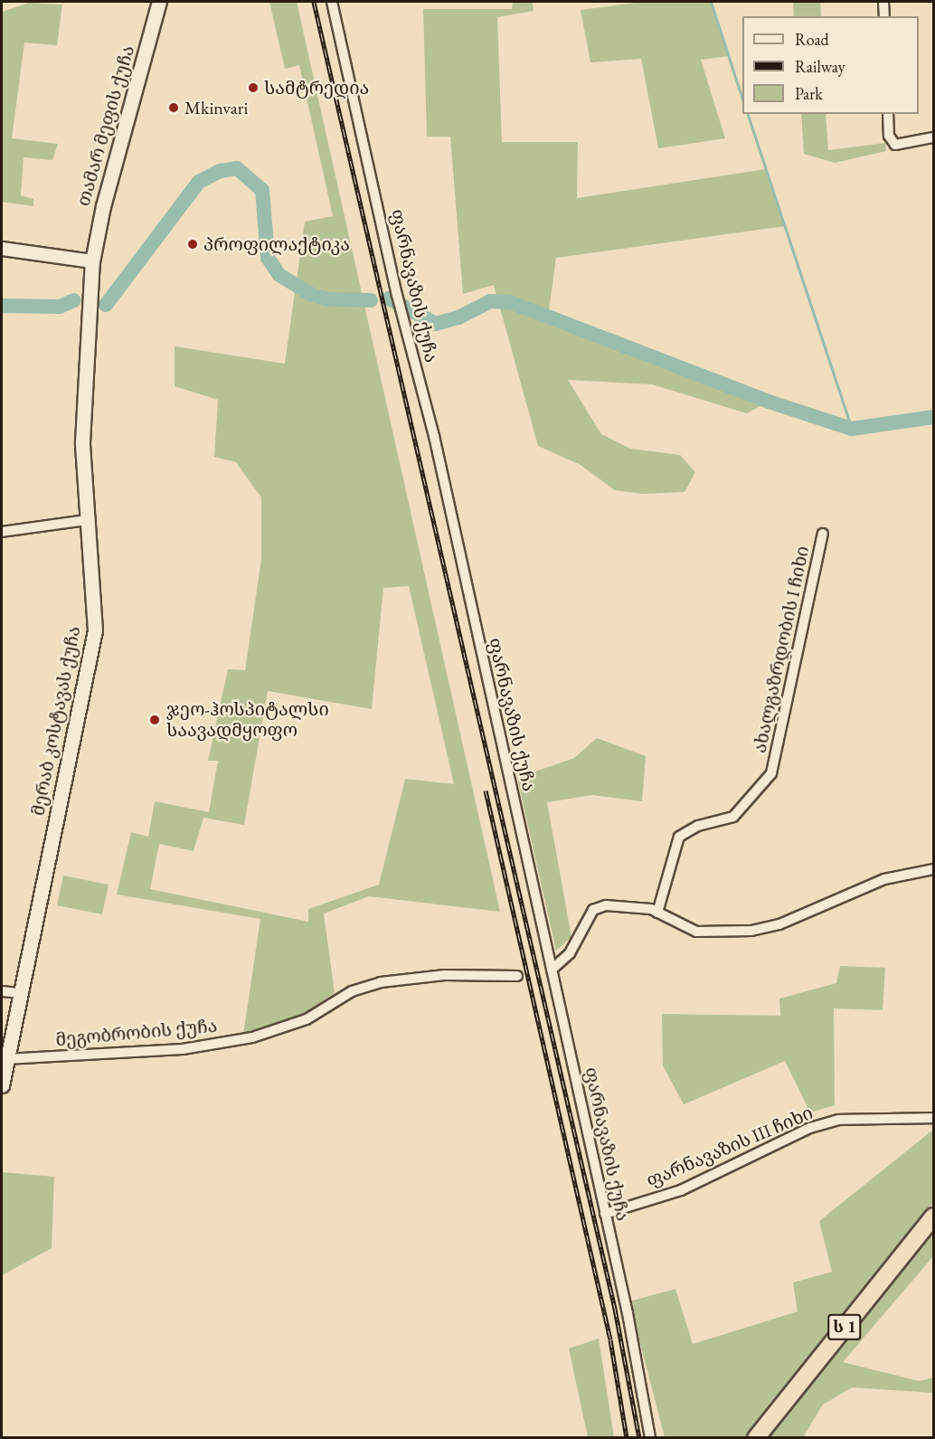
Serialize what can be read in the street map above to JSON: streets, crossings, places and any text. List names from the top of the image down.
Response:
{
  "streets": {
    "highway": ["ს 1"],
    "main road": ["თამარ მეფის ქუჩა", "მერაბ კოსტავას ქუჩა"],
    "street": [
      "ფარნავაზის ქუჩა",
      "ახალგაზრდობის I ჩიხი",
      "მეგობრობის ქუჩა",
      "ფარნავაზის III ჩიხი"
    ]
  },
  "crossings": [
    ["თამარ მეფის ქუჩა", "მერაბ კოსტავას ქუჩა"],
    ["ფარნავაზის ქუჩა", "ფარნავაზის III ჩიხი"],
    ["მერაბ კოსტავას ქუჩა", "მეგობრობის ქუჩა"]
  ],
  "places": [
    "სამტრედია",
    "Mkinvari",
    "პროფილაქტიკა",
    "ჯეო-ჰოსპიტალსი საავადმყოფო"
  ],
  "legend": ["Road", "Railway", "Park"]
}
